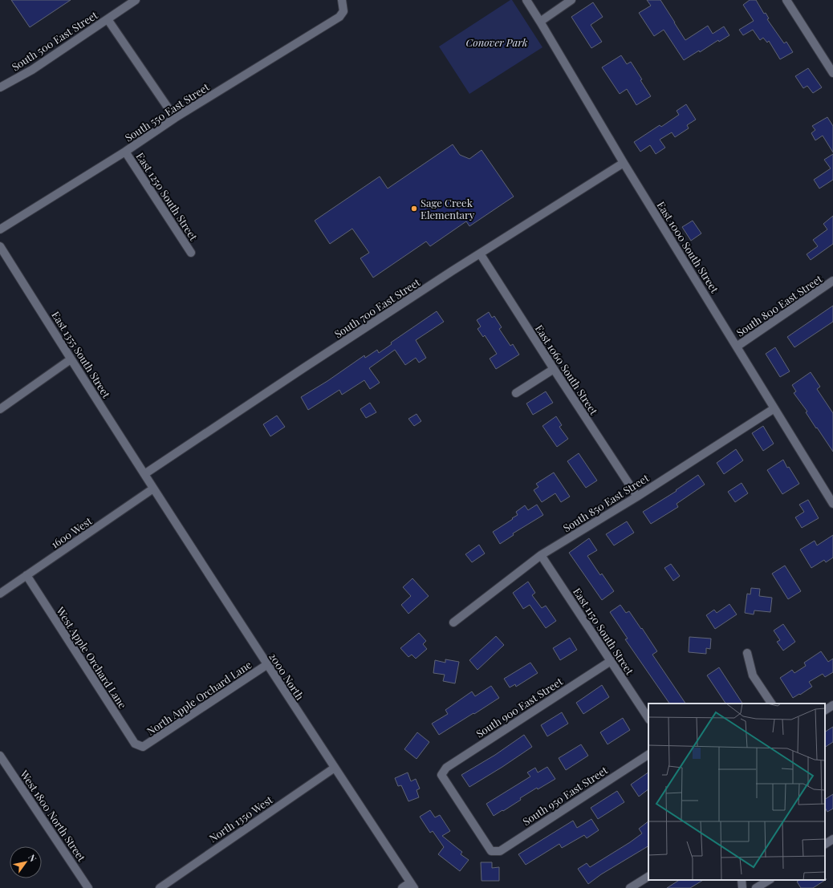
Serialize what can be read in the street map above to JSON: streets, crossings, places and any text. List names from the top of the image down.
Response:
{
  "streets": {
    "street": [
      "South 500 East Street",
      "South 550 East Street",
      "East 1250 South Street",
      "East 1000 South Street",
      "South 800 East Street",
      "South 700 East Street",
      "East 1355 South Street",
      "East 1060 South Street",
      "South 850 East Street",
      "1600 West",
      "East 1150 South Street",
      "West Apple Orchard Lane",
      "2000 North",
      "North Apple Orchard Lane",
      "South 900 East Street",
      "South 950 East Street",
      "West 1800 North Street",
      "North 1350 West"
    ]
  },
  "crossings": [
    ["South 550 East Street", "East 1250 South Street"],
    ["East 1000 South Street", "South 800 East Street"],
    ["East 1000 South Street", "South 700 East Street"],
    ["East 1000 South Street", "South 850 East Street"],
    ["South 700 East Street", "East 1355 South Street"],
    ["South 700 East Street", "East 1060 South Street"],
    ["South 700 East Street", "2000 North"],
    ["East 1355 South Street", "2000 North"],
    ["East 1060 South Street", "South 850 East Street"],
    ["South 850 East Street", "East 1150 South Street"],
    ["1600 West", "West Apple Orchard Lane"],
    ["1600 West", "2000 North"],
    ["East 1150 South Street", "South 900 East Street"],
    ["West Apple Orchard Lane", "North Apple Orchard Lane"],
    ["2000 North", "North Apple Orchard Lane"],
    ["2000 North", "North 1350 West"],
    ["South 900 East Street", "South 950 East Street"]
  ],
  "parks": ["Conover Park"],
  "places": ["Sage Creek Elementary"],
  "north": "top right"
}
